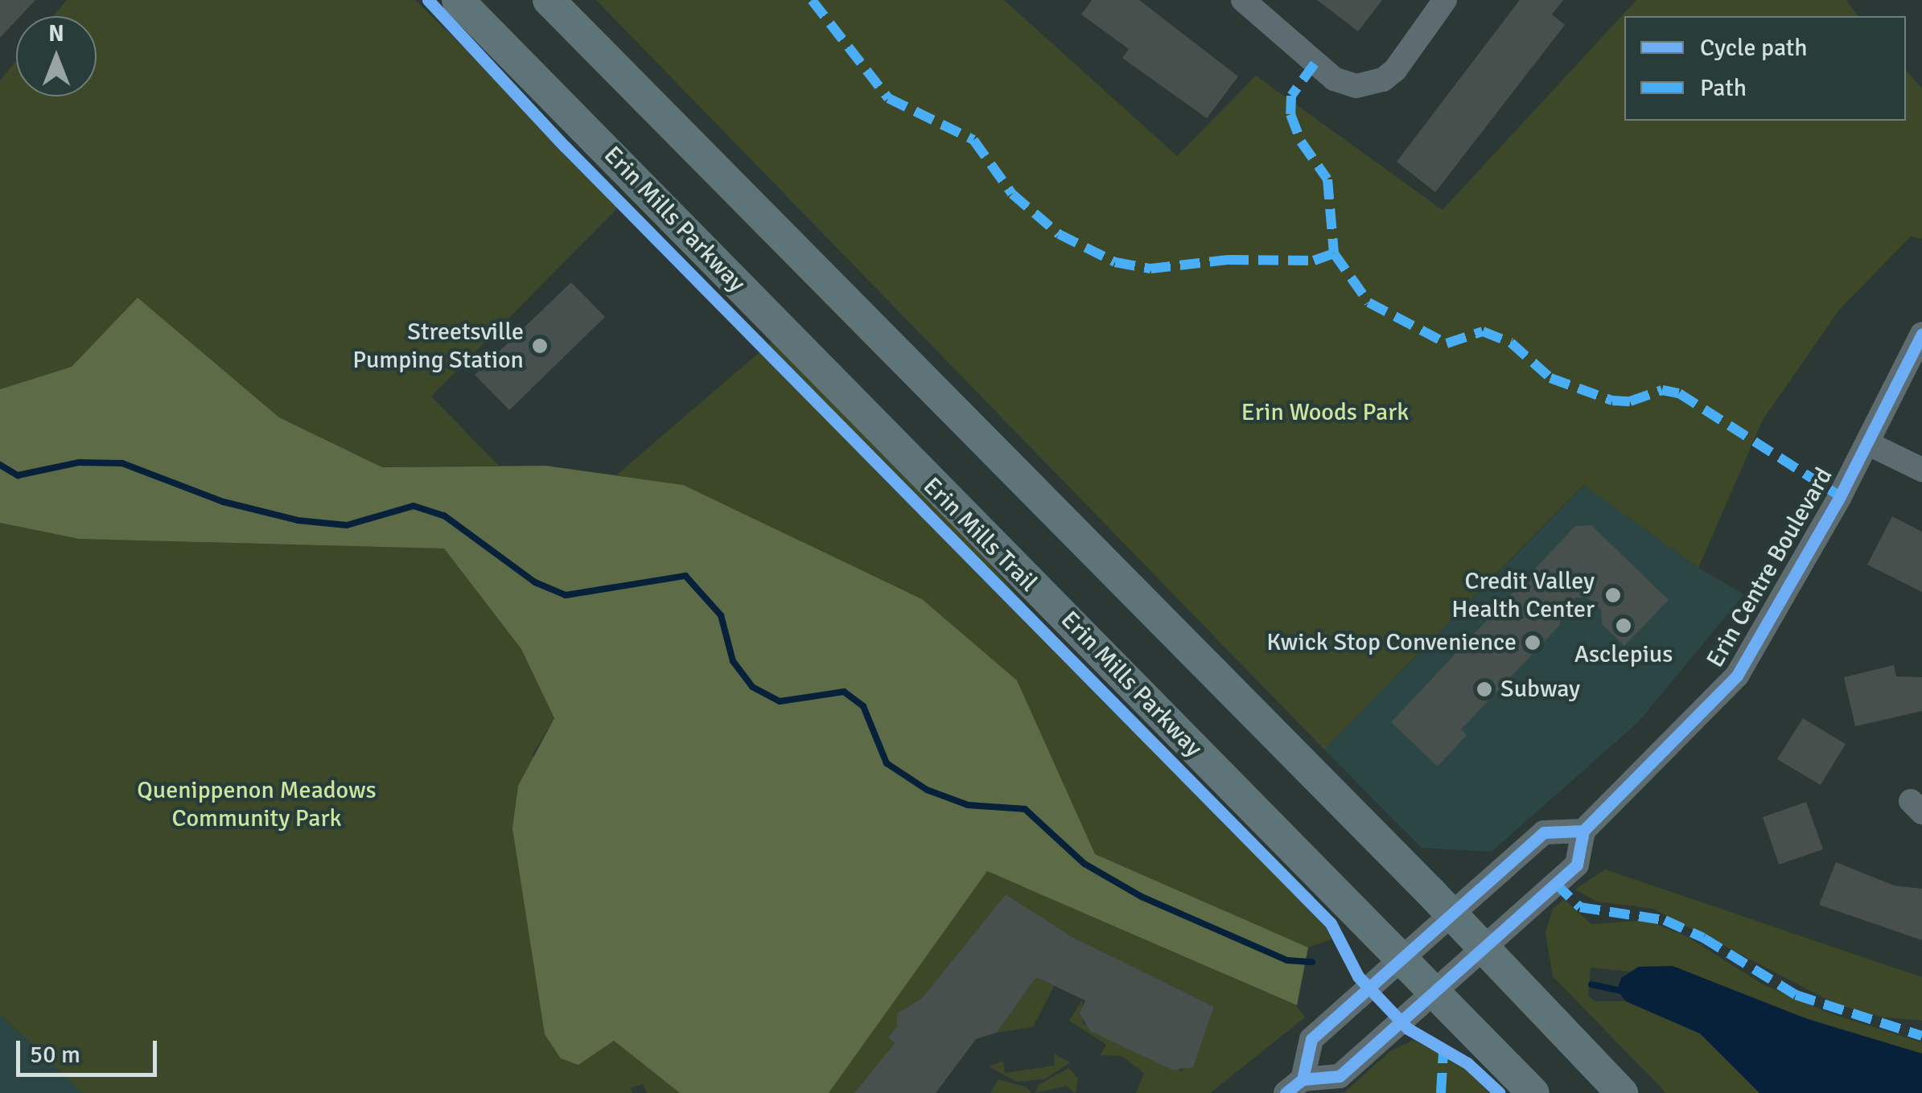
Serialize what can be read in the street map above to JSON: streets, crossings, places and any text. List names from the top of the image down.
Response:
{
  "streets": {
    "main road": ["Erin Mills Parkway"],
    "street": ["Erin Centre Boulevard"],
    "cycle path": ["Erin Mills Trail"]
  },
  "crossings": [
    ["Erin Mills Parkway", "Erin Centre Boulevard"]
  ],
  "parks": ["Erin Woods Park", "Quenippenon Meadows Community Park"],
  "places": [
    "Streetsville Pumping Station",
    "Credit Valley Health Center",
    "Asclepius",
    "Kwick Stop Convenience",
    "Subway"
  ],
  "legend": ["Cycle path", "Path"],
  "scale_bar": "50 m",
  "north": "top"
}
